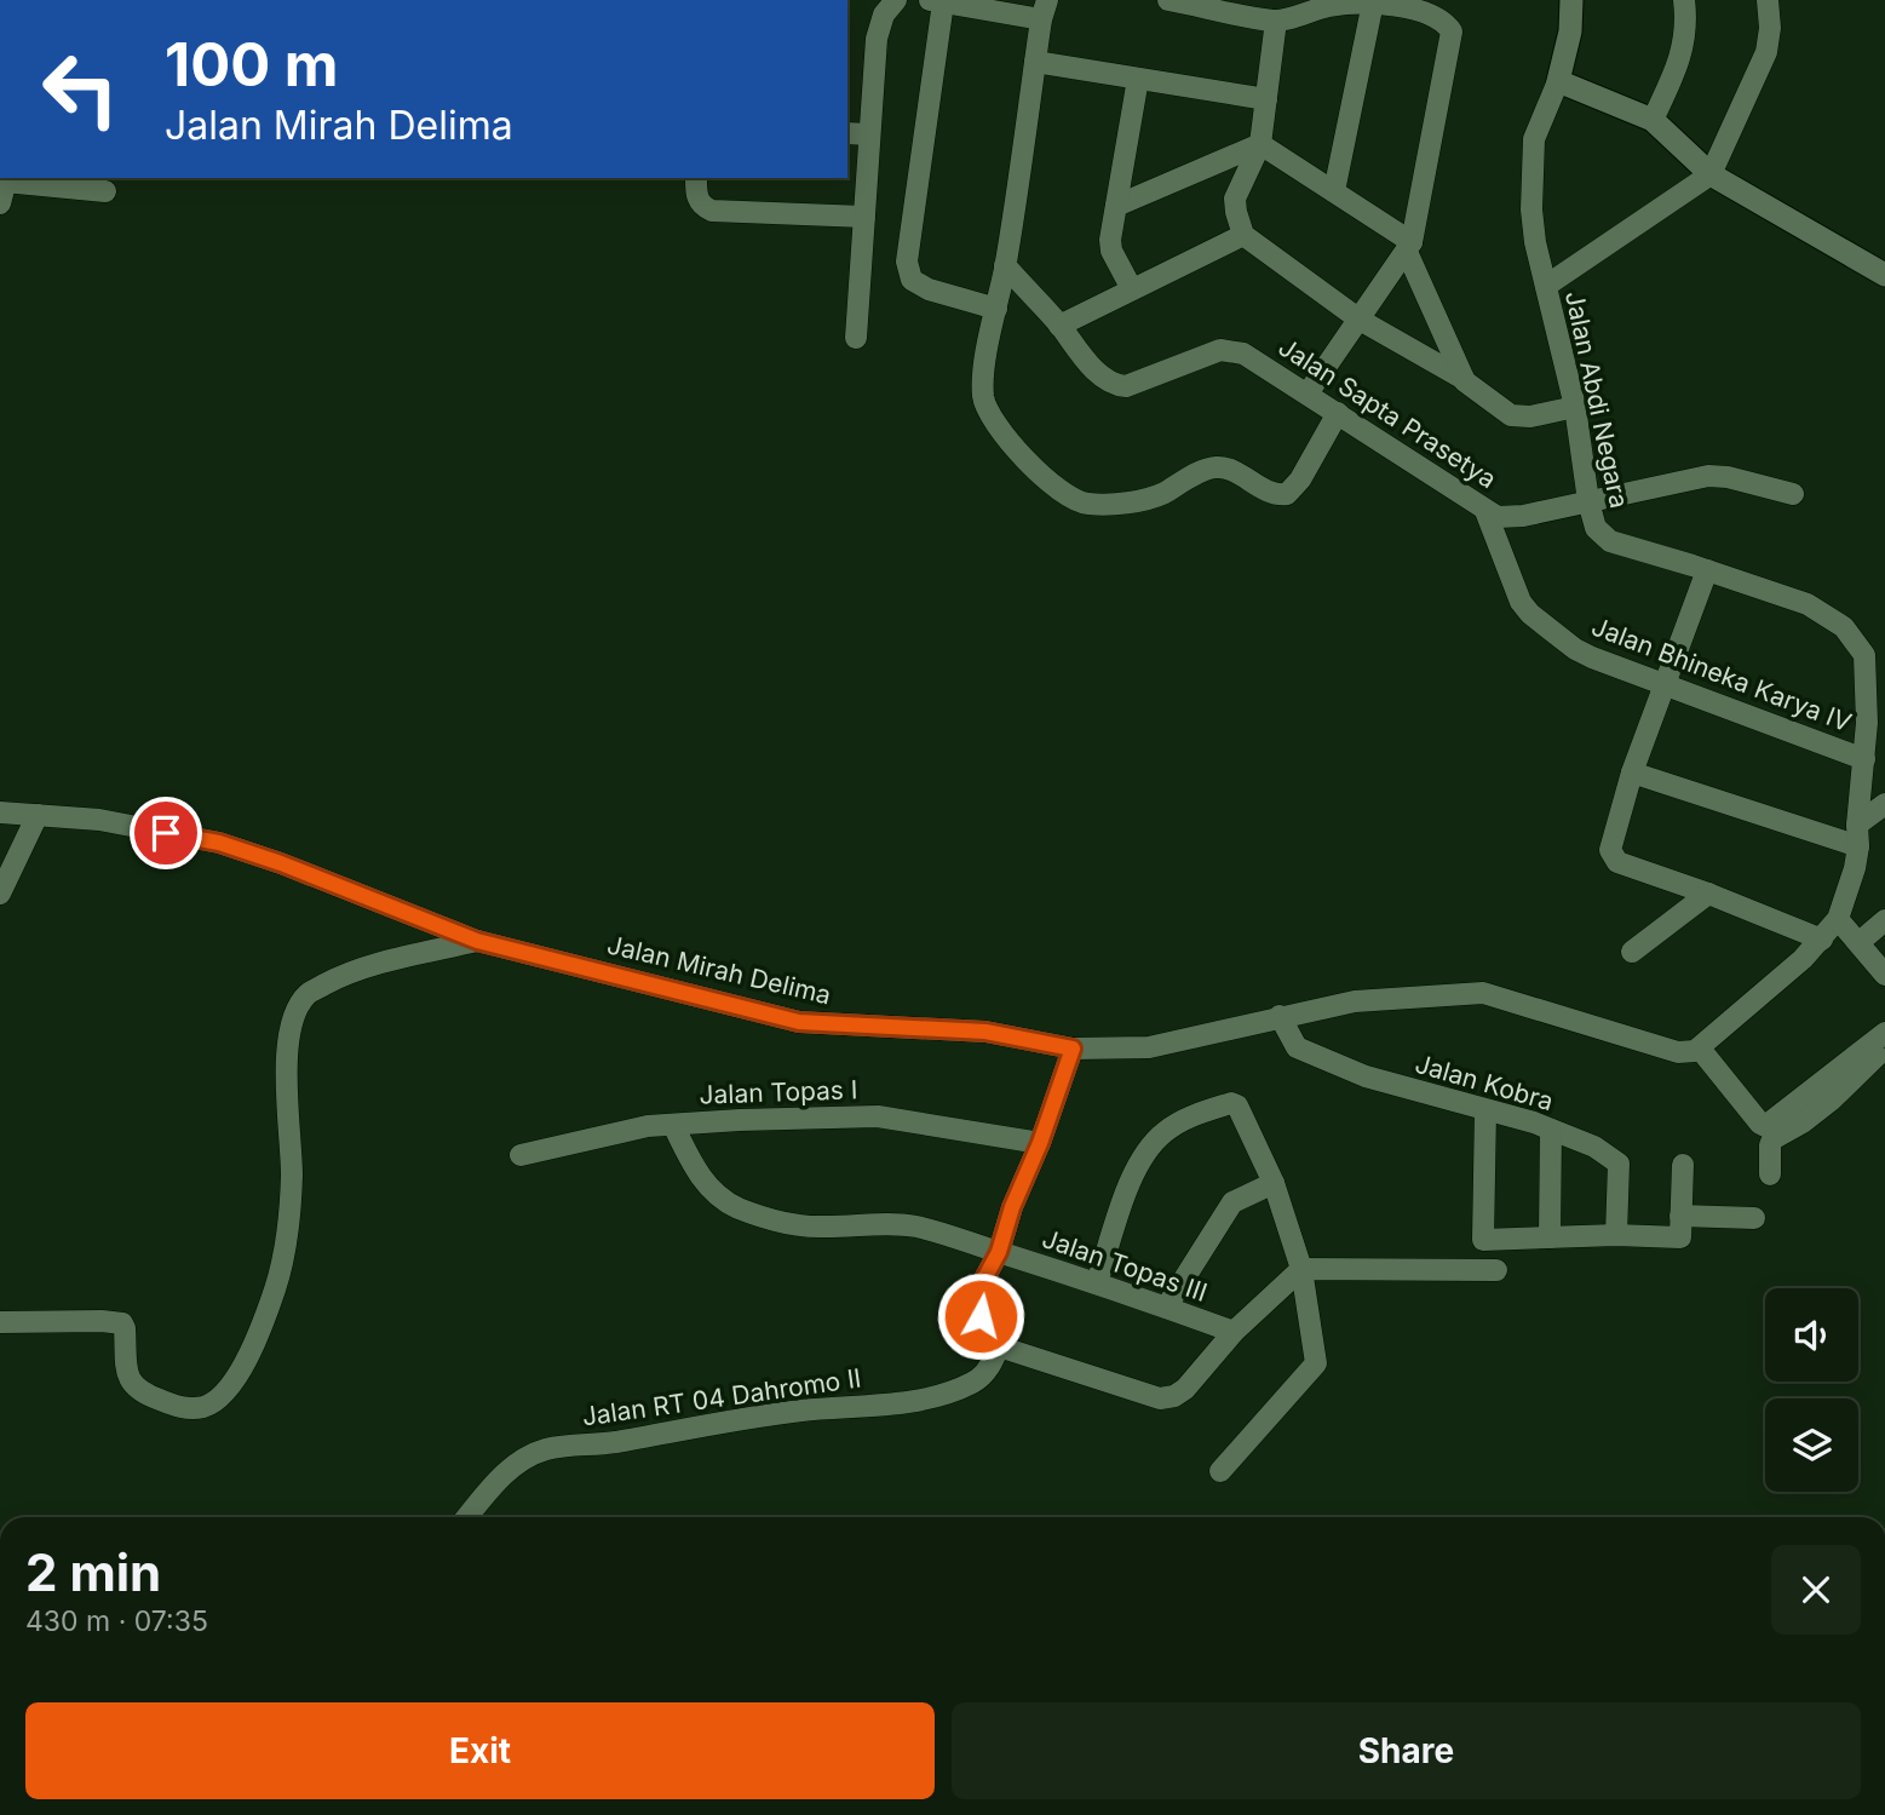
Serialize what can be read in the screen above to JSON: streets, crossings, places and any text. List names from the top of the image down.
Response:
{
  "streets": {
    "street": [
      "Jalan Abdi Negara",
      "Jalan Sapta Prasetya",
      "Jalan Bhineka Karya IV",
      "Jalan Mirah Delima",
      "Jalan Kobra",
      "Jalan Topas I",
      "Jalan Topas III",
      "Jalan RT 04 Dahromo II"
    ]
  },
  "crossings": [
    ["Jalan Abdi Negara", "Jalan Sapta Prasetya"],
    ["Jalan Abdi Negara", "Jalan Bhineka Karya IV"],
    ["Jalan Abdi Negara", "Jalan Mirah Delima"],
    ["Jalan Sapta Prasetya", "Jalan Bhineka Karya IV"],
    ["Jalan Mirah Delima", "Jalan Kobra"],
    ["Jalan Topas I", "Jalan Topas III"]
  ],
  "page": {
    "turn": ["100 m", "Jalan Mirah Delima"],
    "heading": ["2 min", "430 m · 07:35"],
    "buttons": ["Exit", "Share"]
  }
}
